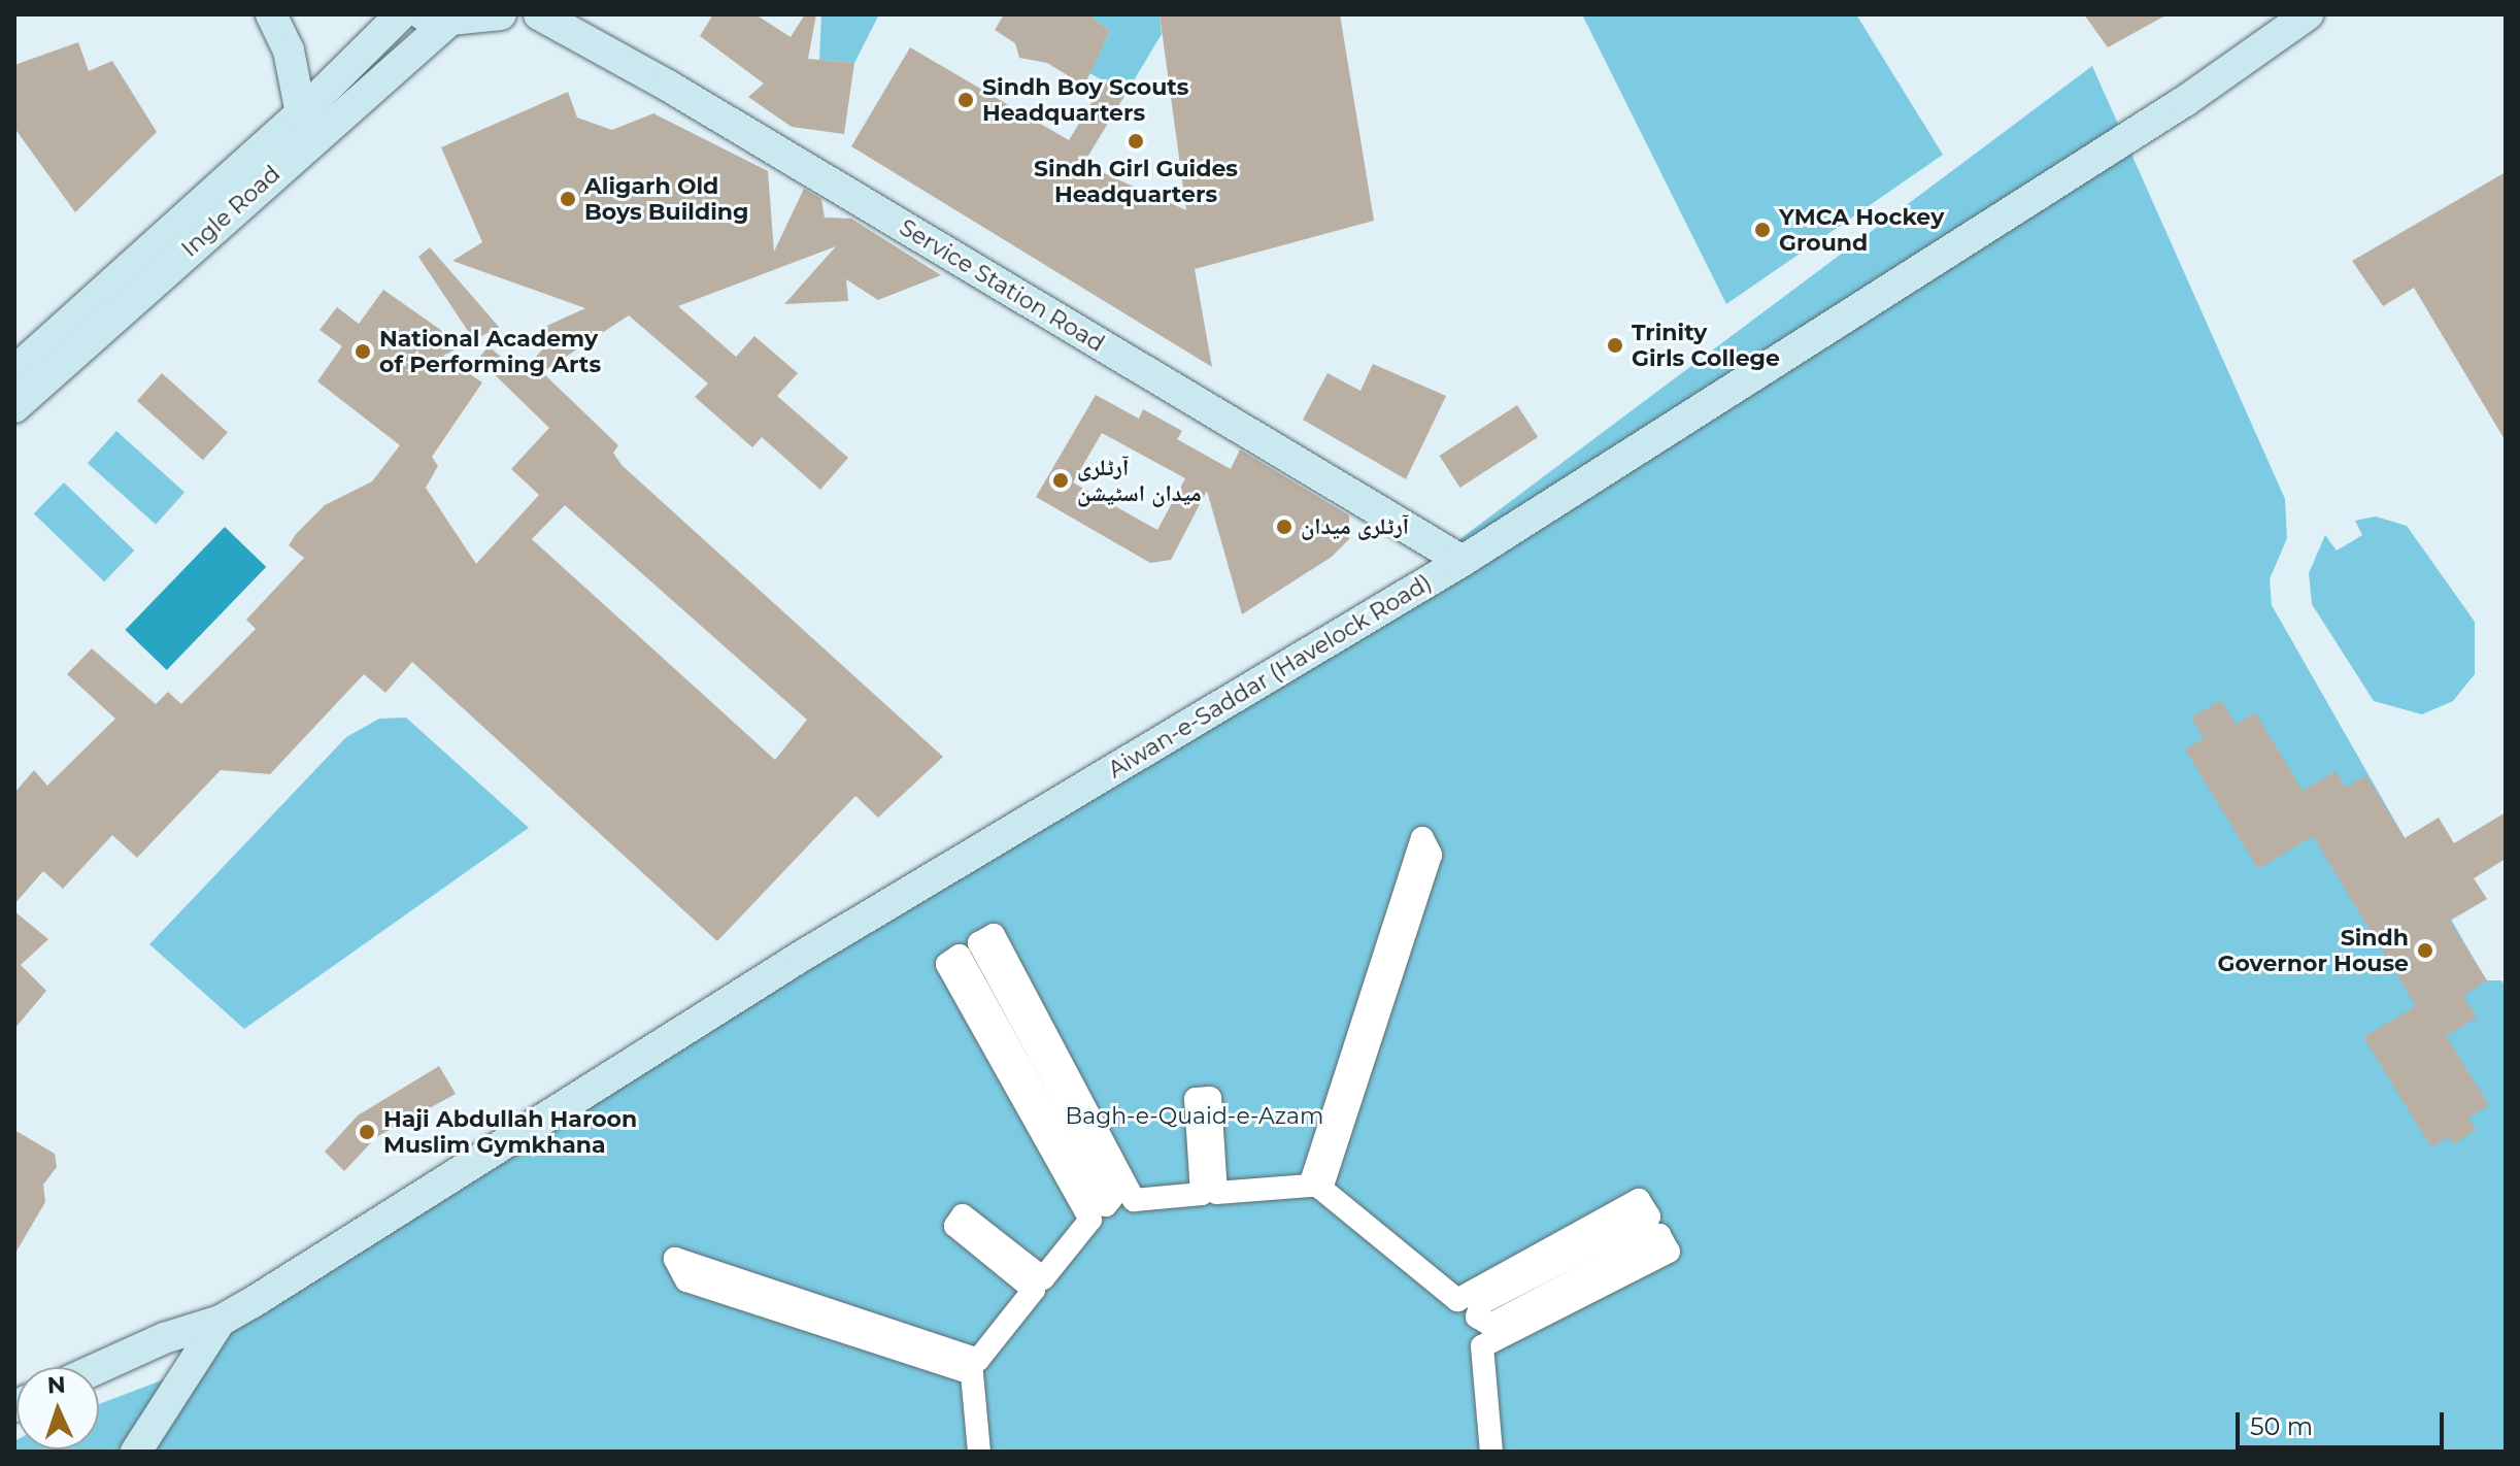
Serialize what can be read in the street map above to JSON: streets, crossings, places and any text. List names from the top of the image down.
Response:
{
  "streets": {
    "main road": ["Ingle Road", "Service Station Road", "Aiwan-e-Saddar (Havelock Road)"]
  },
  "crossings": [
    ["Service Station Road", "Aiwan-e-Saddar (Havelock Road)"]
  ],
  "parks": ["Bagh-e-Quaid-e-Azam"],
  "places": [
    "Sindh Boy Scouts Headquarters",
    "Sindh Girl Guides Headquarters",
    "Aligarh Old Boys Building",
    "YMCA Hockey Ground",
    "Trinity Girls College",
    "National Academy of Performing Arts",
    "آرٹلری میدان اسٹیشن",
    "آرٹلری میدان",
    "Sindh Governor House",
    "Haji Abdullah Haroon Muslim Gymkhana"
  ],
  "scale_bar": "50 m",
  "north": "top"
}
